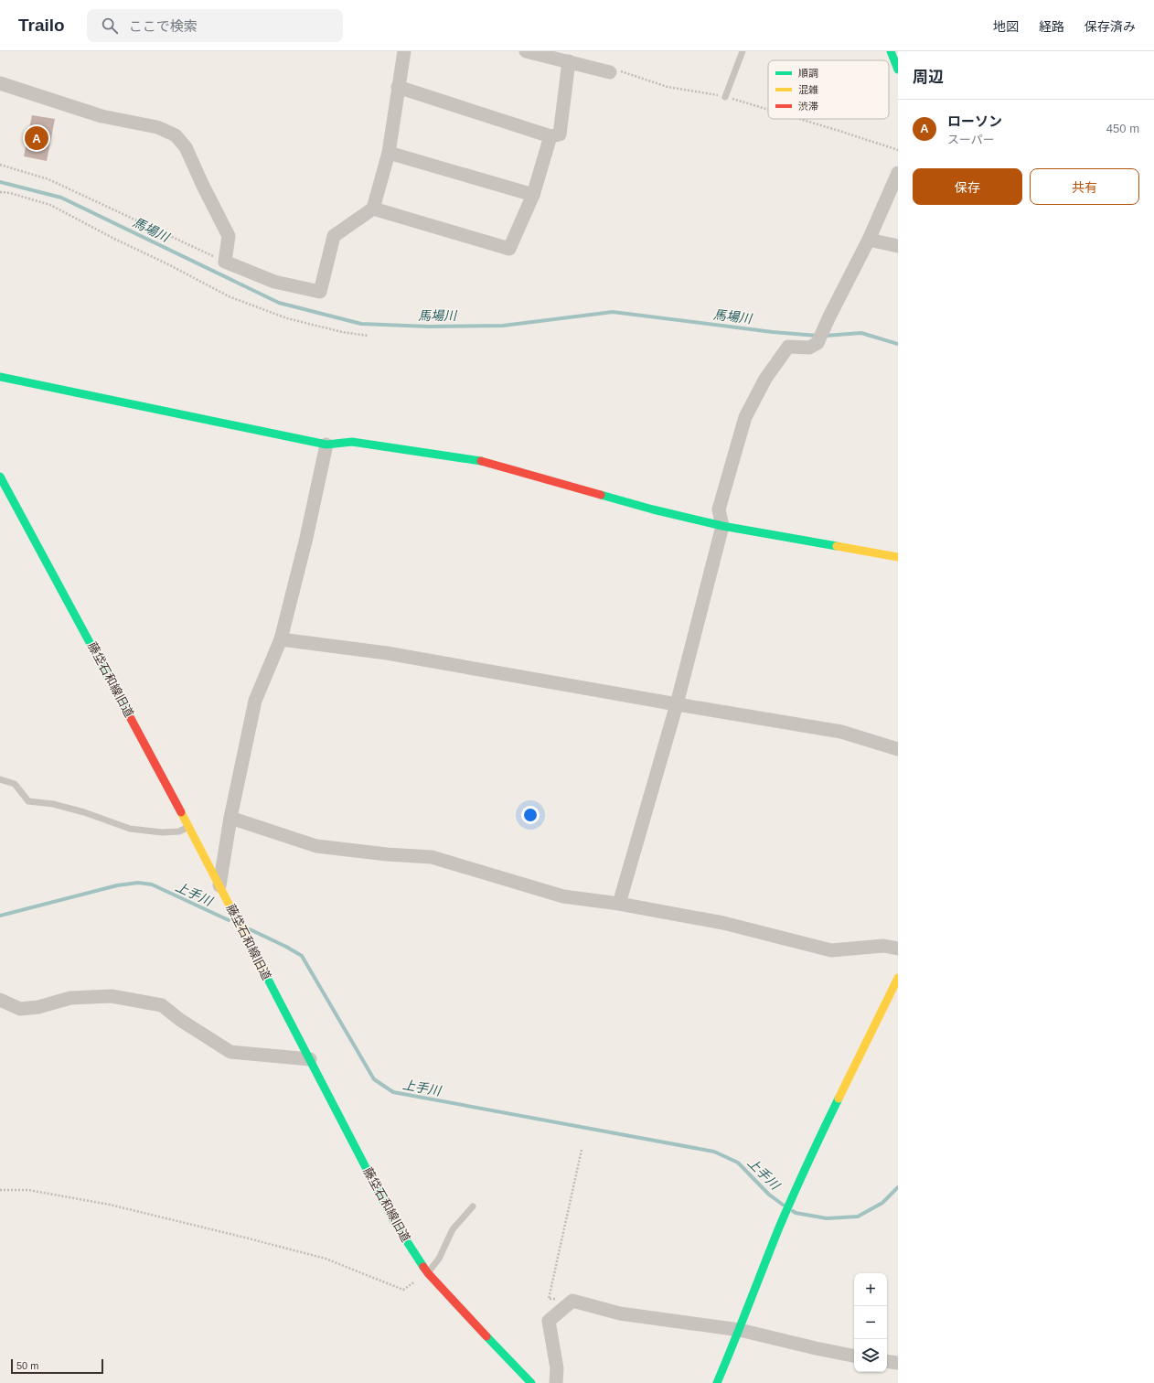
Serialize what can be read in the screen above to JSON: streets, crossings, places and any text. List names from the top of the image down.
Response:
{
  "streets": {
    "street": ["藤垈石和線旧道"]
  },
  "water": ["馬場川", "上手川"],
  "legend": ["順調", "混雑", "渋滞"],
  "scale_bar": "50 m",
  "page": {
    "header": "Trailo",
    "search": "ここで検索",
    "nav": ["地図", "経路", "保存済み"],
    "heading": "周辺",
    "list": [
      {
        "mark": "A",
        "name": "ローソン",
        "note": "スーパー",
        "value": "450 m"
      }
    ],
    "pins": "A",
    "buttons": ["保存", "共有"],
    "map_buttons": ["+", "−"],
    "scale": "50 m"
  }
}
